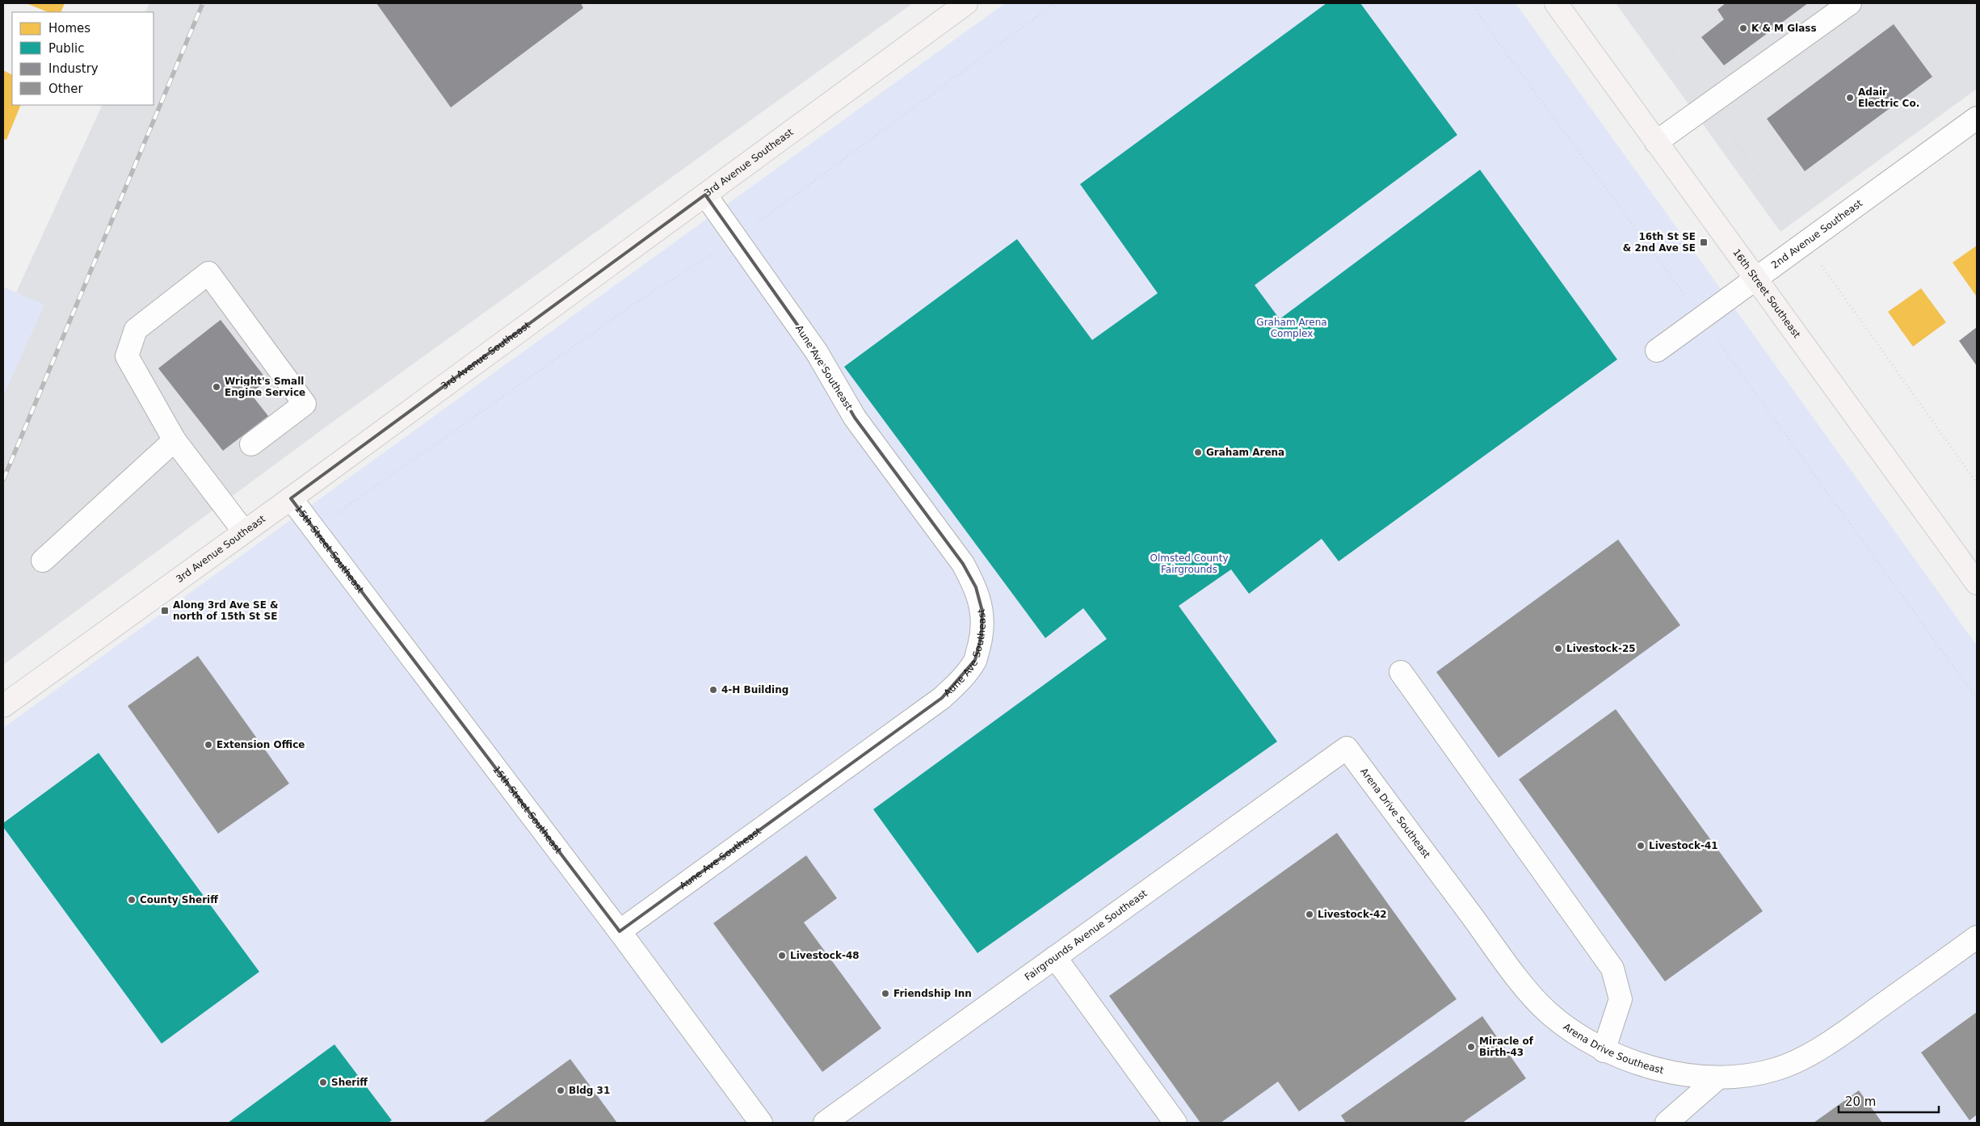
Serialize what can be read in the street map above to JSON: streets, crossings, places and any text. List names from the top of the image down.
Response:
{
  "streets": {
    "main road": ["3rd Avenue Southeast", "16th Street Southeast"],
    "street": [
      "2nd Avenue Southeast",
      "Aune Ave Southeast",
      "15th Street Southeast",
      "Arena Drive Southeast",
      "Fairgrounds Avenue Southeast"
    ]
  },
  "crossings": [
    ["3rd Avenue Southeast", "Aune Ave Southeast"],
    ["3rd Avenue Southeast", "15th Street Southeast"],
    ["2nd Avenue Southeast", "16th Street Southeast"],
    ["Aune Ave Southeast", "15th Street Southeast"],
    ["Arena Drive Southeast", "Fairgrounds Avenue Southeast"]
  ],
  "parks": ["Graham Arena Complex", "Olmsted County Fairgrounds"],
  "places": {
    "other": [
      "K & M Glass",
      "Adair Electric Co.",
      "Wright's Small Engine Service",
      "Graham Arena",
      "Livestock-25",
      "4-H Building",
      "Extension Office",
      "Livestock-41",
      "County Sheriff",
      "Livestock-42",
      "Livestock-48",
      "Friendship Inn",
      "Miracle of Birth-43",
      "Sheriff",
      "Bldg 31"
    ],
    "transit": ["16th St SE & 2nd Ave SE", "Along 3rd Ave SE & north of 15th St SE"]
  },
  "legend": [
    "Homes",
    "Public",
    "Industry",
    "Other"
  ],
  "scale_bar": "20 m"
}
